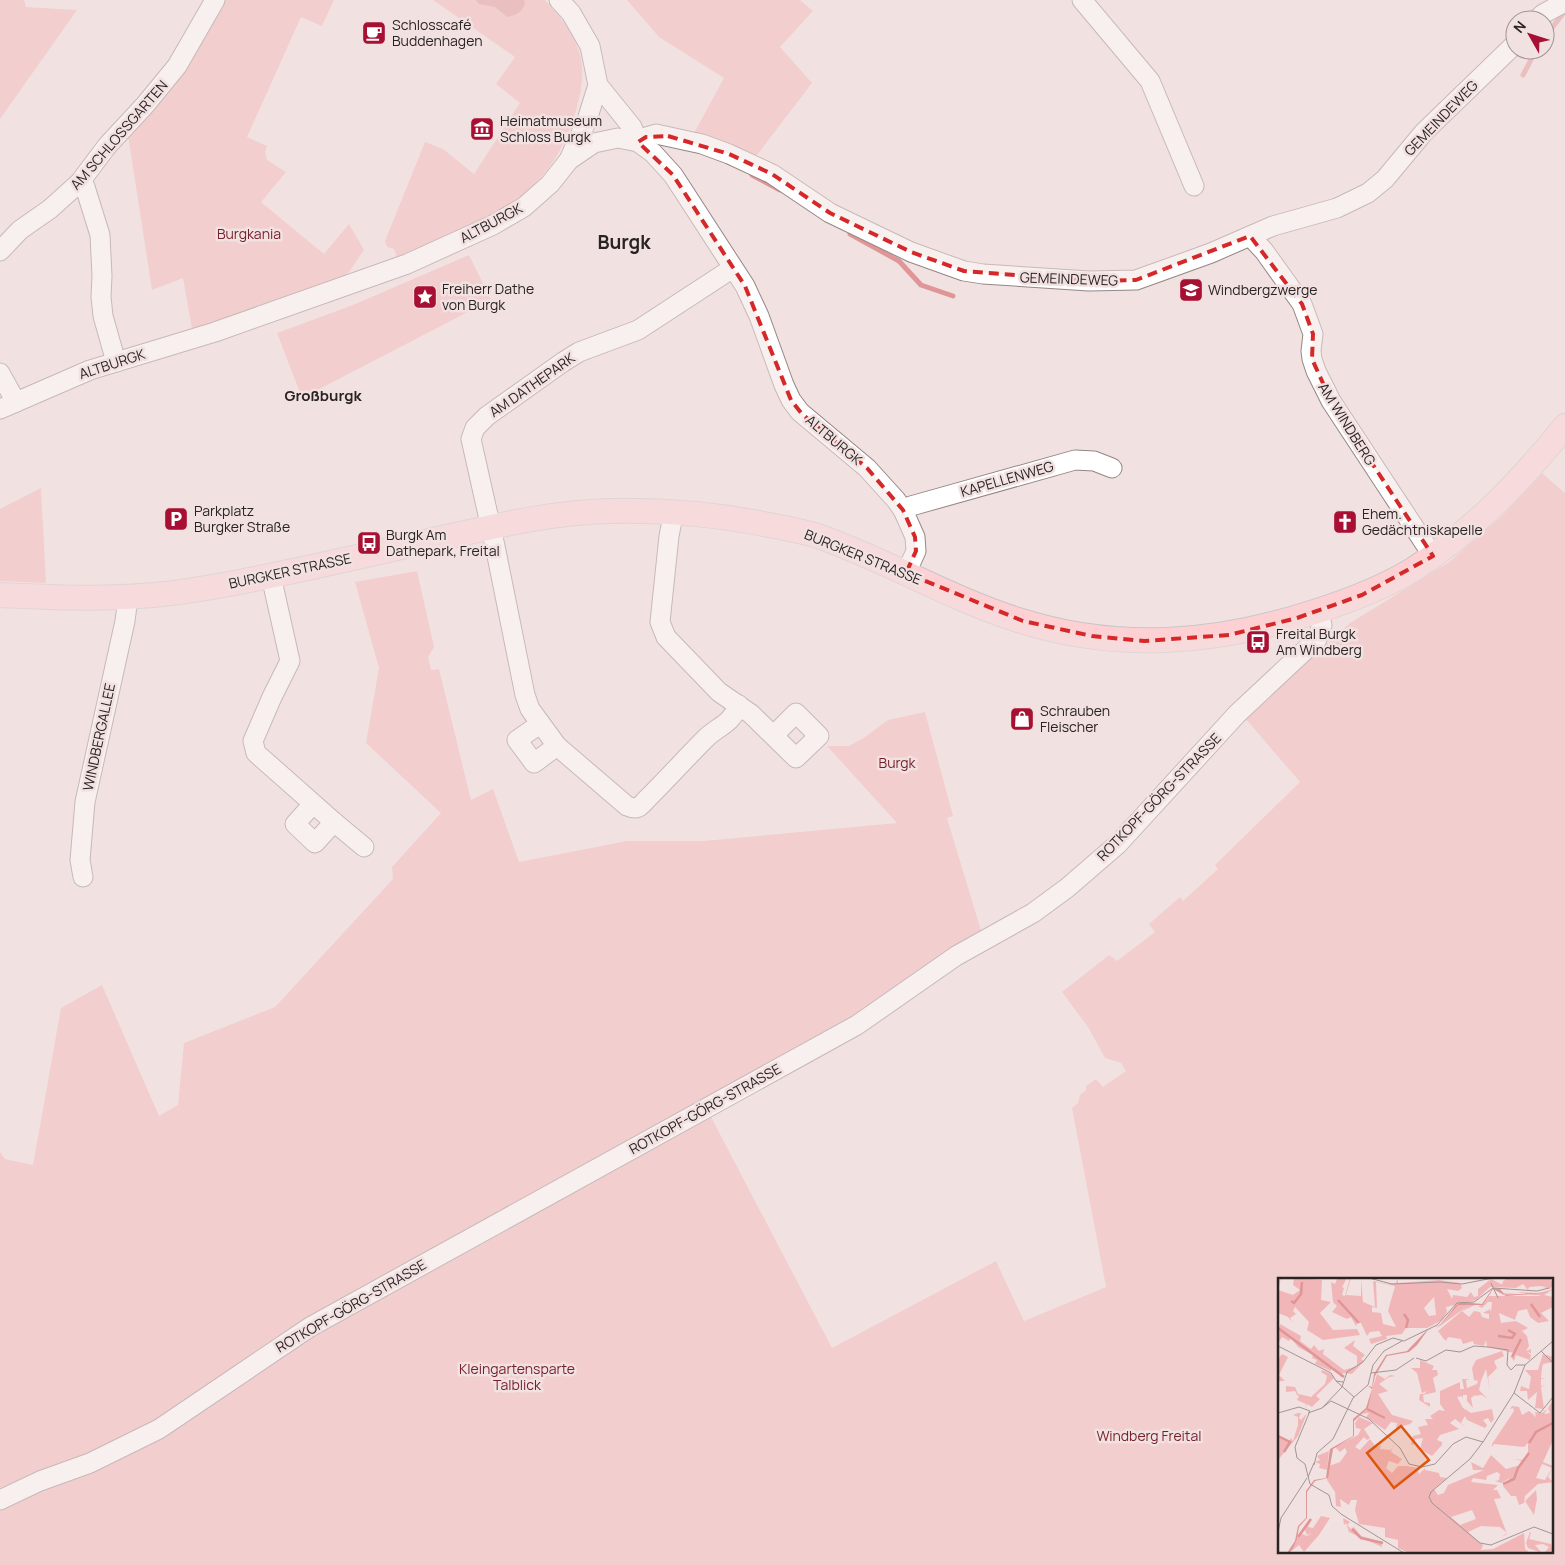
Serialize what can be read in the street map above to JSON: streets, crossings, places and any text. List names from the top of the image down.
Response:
{
  "streets": {
    "main road": ["BURGKER STRASSE"],
    "street": [
      "GEMEINDEWEG",
      "AM SCHLOSSGARTEN",
      "ALTBURGK",
      "AM DATHEPARK",
      "AM WINDBERG",
      "KAPELLENWEG",
      "WINDBERGALLEE",
      "ROTKOPF-GÖRG-STRASSE"
    ]
  },
  "crossings": [
    ["GEMEINDEWEG", "ALTBURGK"],
    ["GEMEINDEWEG", "AM WINDBERG"],
    ["ALTBURGK", "AM DATHEPARK"],
    ["ALTBURGK", "KAPELLENWEG"],
    ["ALTBURGK", "BURGKER STRASSE"],
    ["AM DATHEPARK", "BURGKER STRASSE"],
    ["AM WINDBERG", "BURGKER STRASSE"],
    ["BURGKER STRASSE", "WINDBERGALLEE"],
    ["BURGKER STRASSE", "ROTKOPF-GÖRG-STRASSE"]
  ],
  "districts": ["Burgk", "Großburgk"],
  "parks": [
    "Burgkania",
    "Burgk",
    "Kleingartensparte Talblick",
    "Windberg Freital"
  ],
  "places": {
    "cafe": ["Schlosscafé Buddenhagen"],
    "museum": ["Heimatmuseum Schloss Burgk"],
    "school or university": ["Windbergzwerge"],
    "place": ["Freiherr Dathe von Burgk"],
    "parking": ["Parkplatz Burgker Straße"],
    "church": ["Ehem. Gedächtniskapelle"],
    "bus stop": ["Burgk Am Dathepark, Freital", "Freital Burgk Am Windberg"],
    "shop": ["Schrauben Fleischer"]
  },
  "north": "top left"
}
